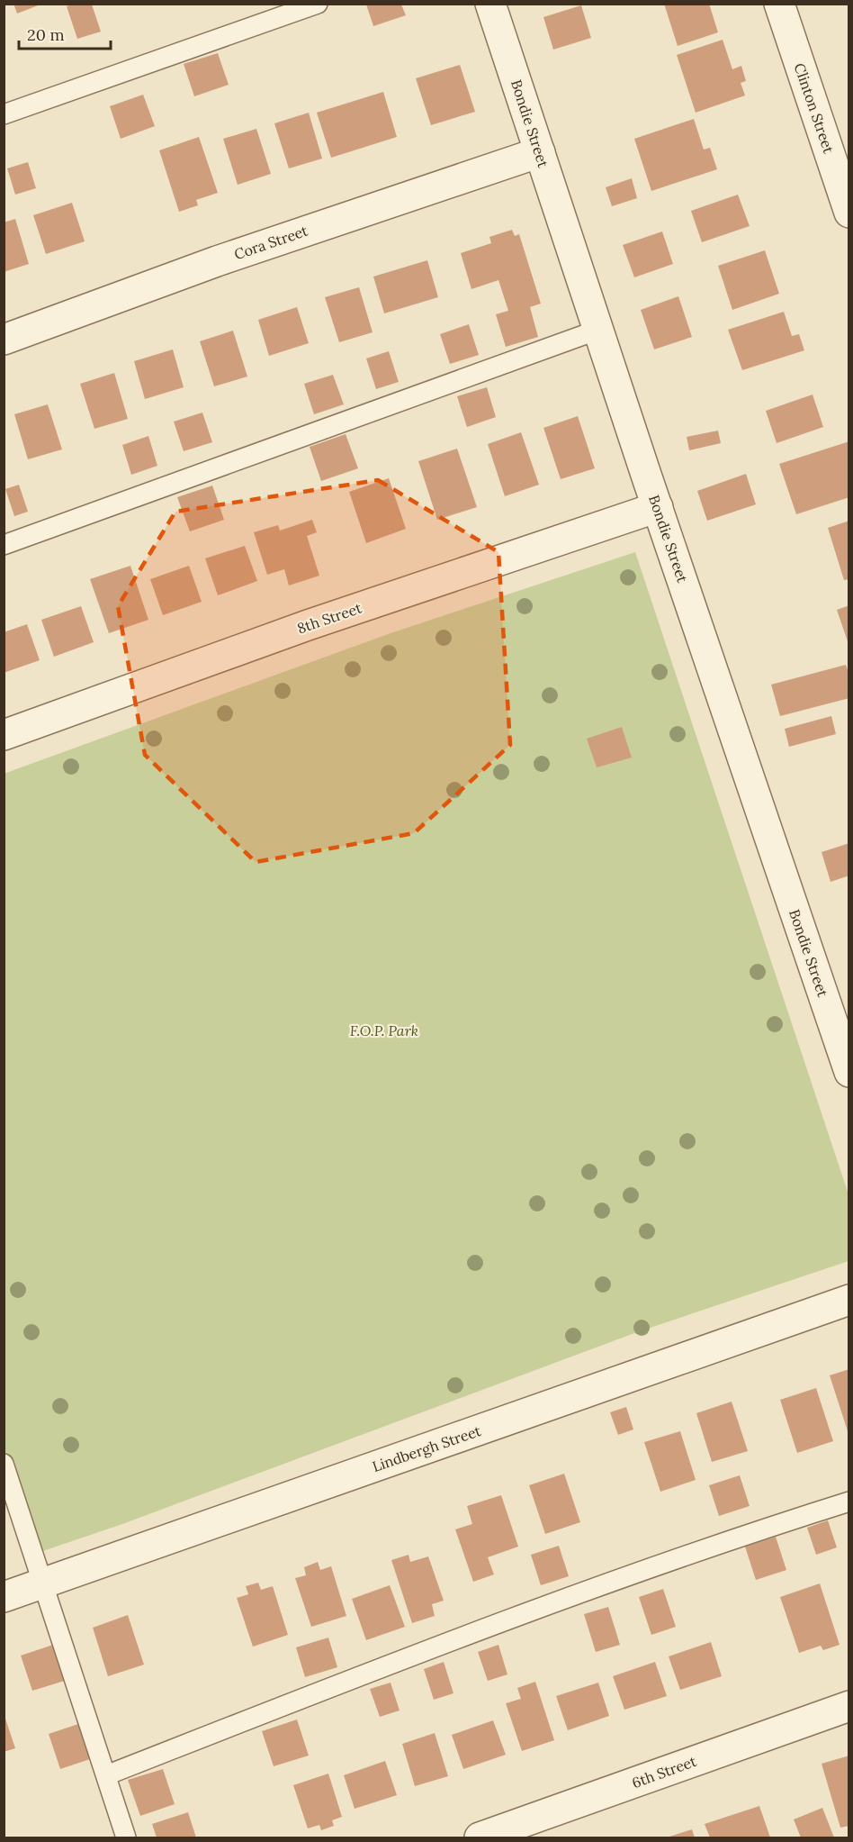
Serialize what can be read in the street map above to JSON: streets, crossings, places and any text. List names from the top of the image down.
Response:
{
  "streets": {
    "street": [
      "Clinton Street",
      "Bondie Street",
      "Cora Street",
      "8th Street",
      "Lindbergh Street",
      "6th Street"
    ]
  },
  "crossings": [
    ["Bondie Street", "Cora Street"],
    ["Bondie Street", "8th Street"]
  ],
  "parks": ["F.O.P. Park"],
  "scale_bar": "20 m"
}
